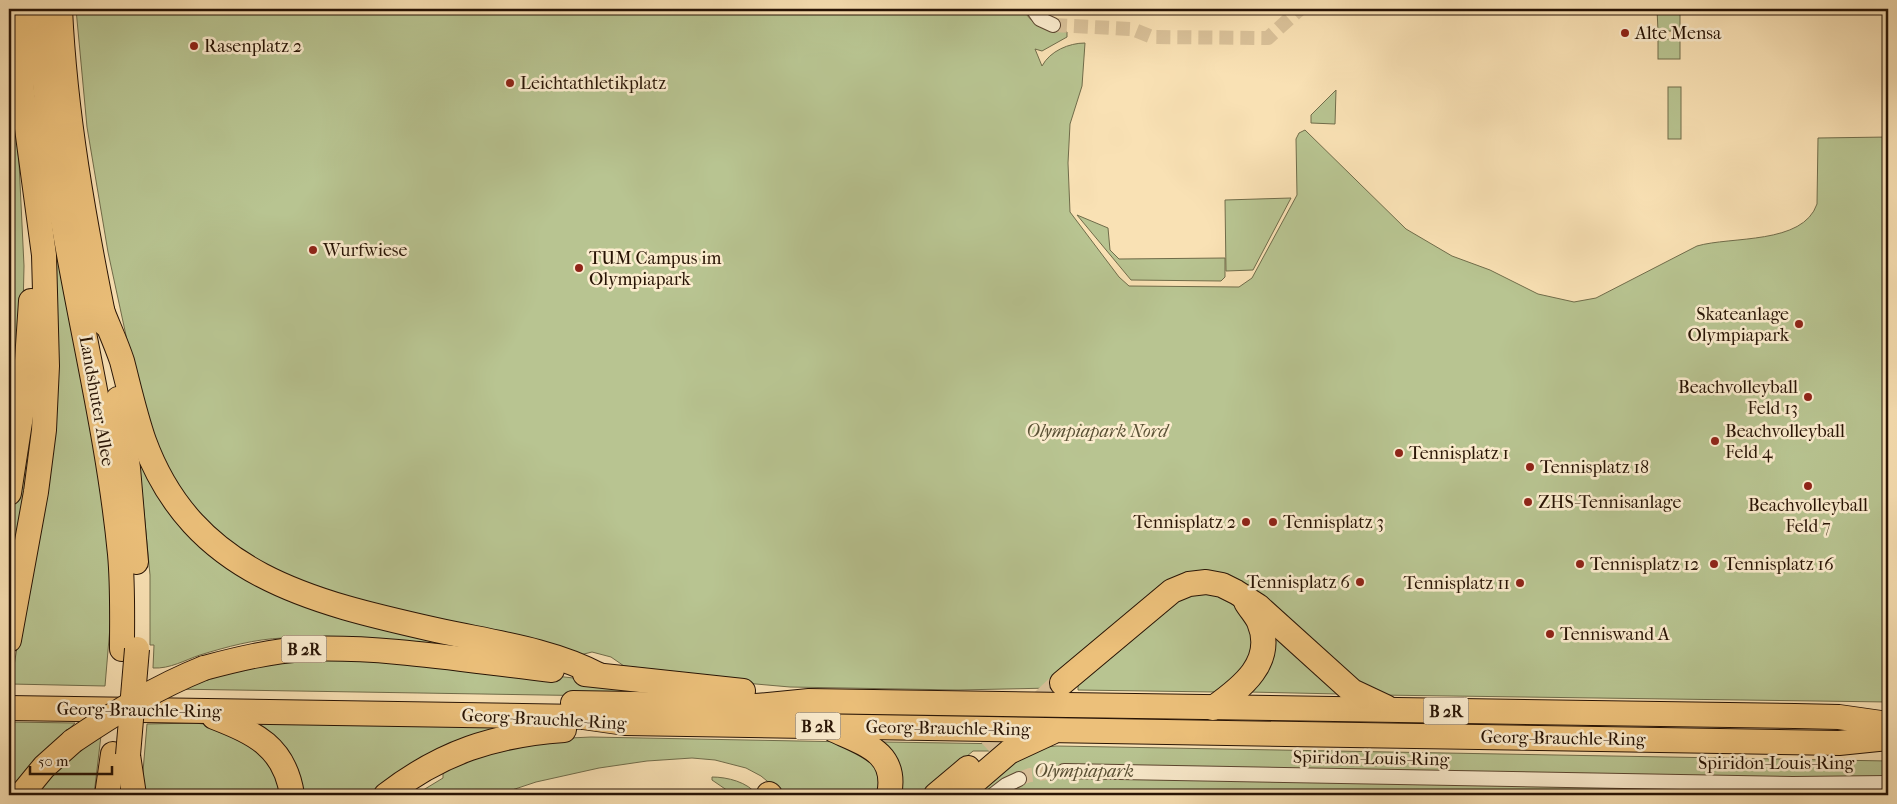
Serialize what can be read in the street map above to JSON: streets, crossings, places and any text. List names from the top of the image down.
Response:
{
  "streets": {
    "highway": ["Landshuter Allee", "B 2R", "Georg-Brauchle-Ring"],
    "street": ["Spiridon-Louis-Ring"]
  },
  "crossings": [
    ["B 2R", "Georg-Brauchle-Ring"]
  ],
  "parks": ["Olympiapark Nord", "Olympiapark"],
  "places": [
    "Alte Mensa",
    "Rasenplatz 2",
    "Leichtathletikplatz",
    "Wurfwiese",
    "TUM Campus im Olympiapark",
    "Skateanlage Olympiapark",
    "Beachvolleyball Feld 13",
    "Beachvolleyball Feld 4",
    "Tennisplatz 1",
    "Tennisplatz 18",
    "Beachvolleyball Feld 7",
    "ZHS-Tennisanlage",
    "Tennisplatz 2",
    "Tennisplatz 3",
    "Tennisplatz 12",
    "Tennisplatz 16",
    "Tennisplatz 6",
    "Tennisplatz 11",
    "Tenniswand A"
  ],
  "scale_bar": "50 m"
}
